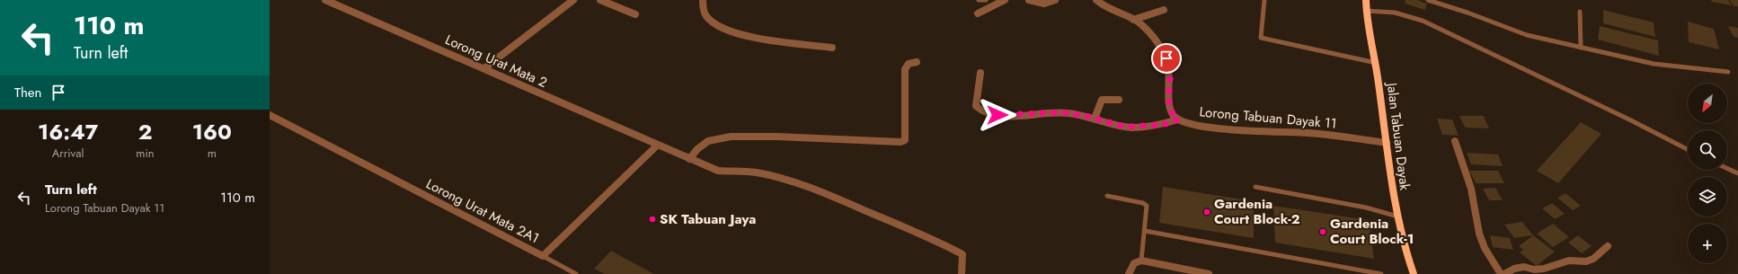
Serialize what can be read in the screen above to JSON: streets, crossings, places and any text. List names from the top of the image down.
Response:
{
  "streets": {
    "street": [
      "Lorong Urat Mata 2",
      "Lorong Tabuan Dayak 11",
      "Jalan Tabuan Dayak",
      "Lorong Urat Mata 2A1"
    ]
  },
  "crossings": [
    ["Lorong Urat Mata 2", "Lorong Urat Mata 2A1"],
    ["Lorong Tabuan Dayak 11", "Jalan Tabuan Dayak"]
  ],
  "places": ["Gardenia Court Block-2", "SK Tabuan Jaya", "Gardenia Court Block-1"],
  "north": "bottom left",
  "page": {
    "turn": ["110 m", "Turn left"],
    "then": "Then",
    "map_buttons": "+",
    "eta": [
      "16:47",
      "Arrival",
      "2",
      "min",
      "160",
      "m"
    ],
    "list": [
      {
        "name": "Turn left",
        "note": "Lorong Tabuan Dayak 11",
        "value": "110 m"
      }
    ]
  }
}
